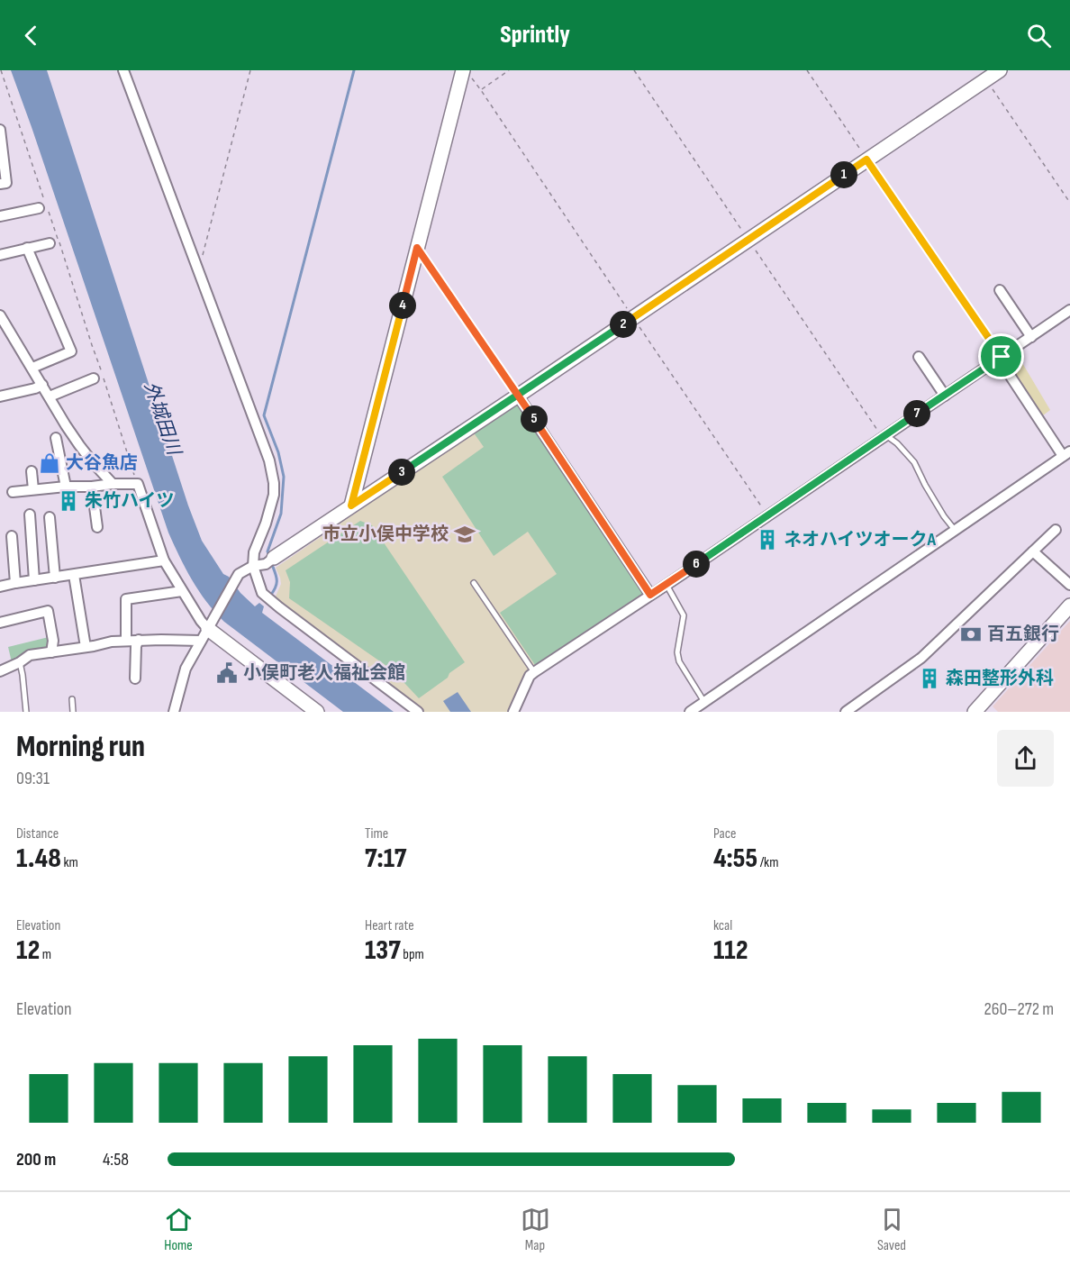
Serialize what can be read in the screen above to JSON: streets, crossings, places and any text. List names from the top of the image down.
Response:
{
  "water": ["外城田川"],
  "places": {
    "shop": ["大谷魚店"],
    "building": ["朱竹ハイツ", "ネオハイツオークA", "森田整形外科"],
    "school or university": ["市立小俣中学校"],
    "bank": ["百五銀行"],
    "public building": ["小俣町老人福祉会館"]
  },
  "page": {
    "header": "Sprintly",
    "pins": [
      "1",
      "4",
      "2",
      "7",
      "5",
      "3",
      "6"
    ],
    "heading": ["Morning run", "09:31"],
    "stats": [
      ["Distance", "1.48 km"],
      ["Time", "7:17"],
      ["Pace", "4:55 /km"],
      ["Elevation", "12 m"],
      ["Heart rate", "137 bpm"],
      ["kcal", "112"]
    ],
    "chart": ["Elevation", "260–272 m"],
    "list": [
      {
        "name": "200 m",
        "note": "4:58"
      }
    ],
    "tabs": ["Home", "Map", "Saved"]
  }
}
